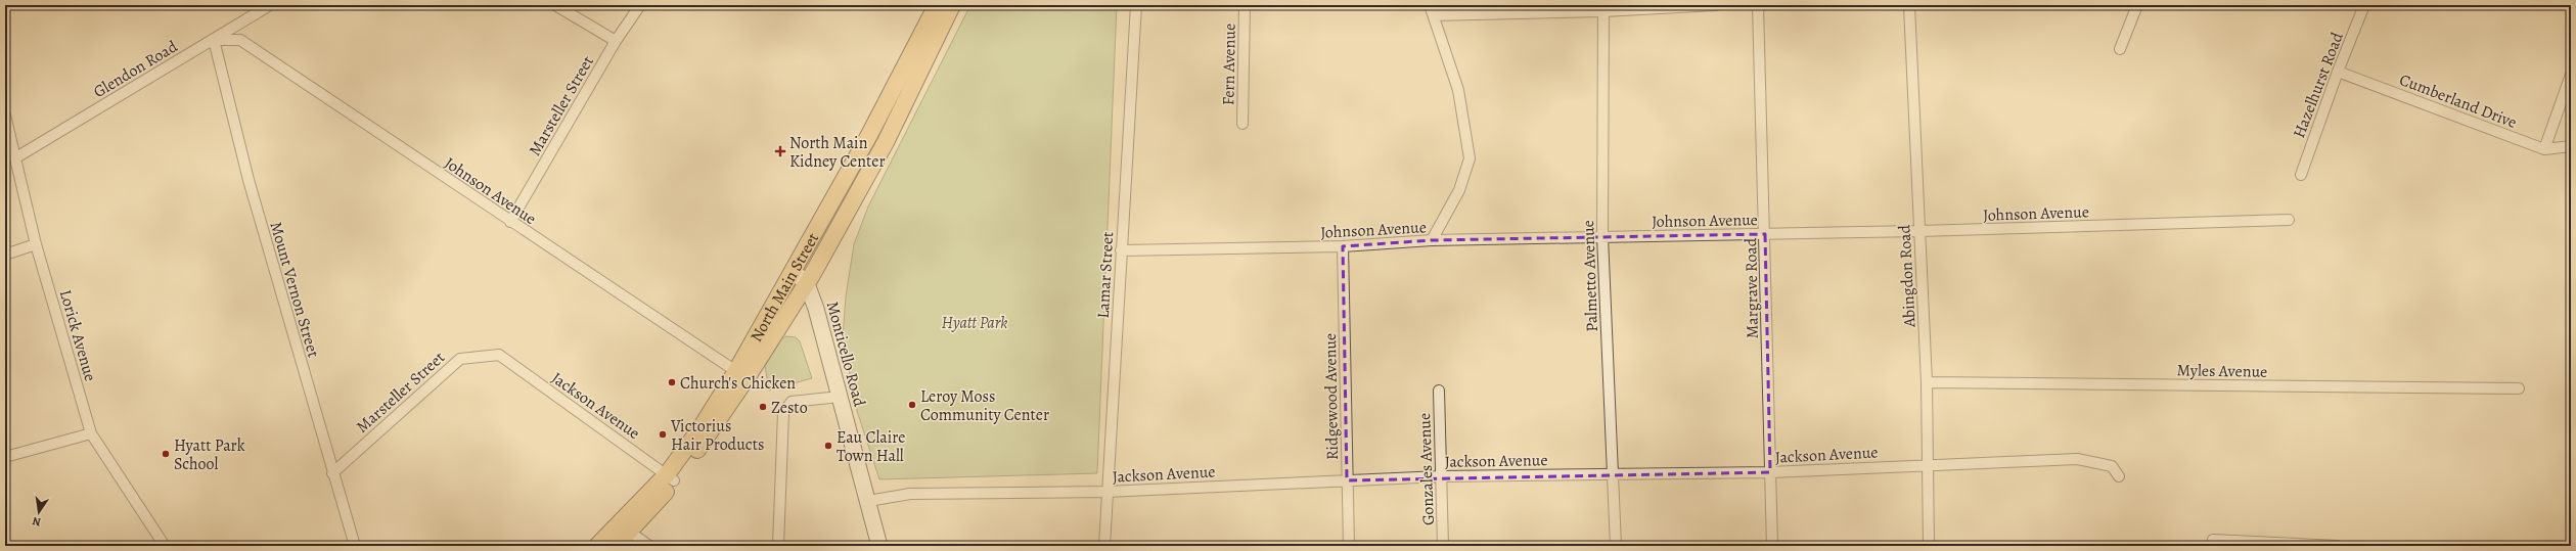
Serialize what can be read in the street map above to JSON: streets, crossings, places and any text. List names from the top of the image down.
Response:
{
  "streets": {
    "main road": ["North Main Street", "Monticello Road"],
    "street": [
      "Fern Avenue",
      "Glendon Road",
      "Hazelhurst Road",
      "Cumberland Drive",
      "Marsteller Street",
      "Johnson Avenue",
      "Lamar Street",
      "Palmetto Avenue",
      "Abingdon Road",
      "Margrave Road",
      "Mount Vernon Street",
      "Lorick Avenue",
      "Myles Avenue",
      "Ridgewood Avenue",
      "Jackson Avenue",
      "Gonzales Avenue"
    ]
  },
  "crossings": [
    ["Glendon Road", "Johnson Avenue"],
    ["Glendon Road", "Mount Vernon Street"],
    ["Glendon Road", "Lorick Avenue"],
    ["Hazelhurst Road", "Cumberland Drive"],
    ["Marsteller Street", "Johnson Avenue"],
    ["Marsteller Street", "Mount Vernon Street"],
    ["Marsteller Street", "Jackson Avenue"],
    ["Johnson Avenue", "Lamar Street"],
    ["Johnson Avenue", "Palmetto Avenue"],
    ["Johnson Avenue", "Abingdon Road"],
    ["Johnson Avenue", "North Main Street"],
    ["Johnson Avenue", "Margrave Road"],
    ["Johnson Avenue", "Mount Vernon Street"],
    ["Johnson Avenue", "Ridgewood Avenue"],
    ["Lamar Street", "Jackson Avenue"],
    ["Palmetto Avenue", "Jackson Avenue"],
    ["Abingdon Road", "Myles Avenue"],
    ["Abingdon Road", "Jackson Avenue"],
    ["North Main Street", "Monticello Road"],
    ["North Main Street", "Jackson Avenue"],
    ["Margrave Road", "Jackson Avenue"],
    ["Monticello Road", "Jackson Avenue"],
    ["Ridgewood Avenue", "Jackson Avenue"],
    ["Jackson Avenue", "Gonzales Avenue"]
  ],
  "parks": ["Hyatt Park"],
  "places": {
    "health": ["North Main Kidney Center"],
    "other": [
      "Church's Chicken",
      "Leroy Moss Community Center",
      "Zesto",
      "Victorius Hair Products",
      "Eau Claire Town Hall",
      "Hyatt Park School"
    ]
  },
  "north": "bottom"
}
